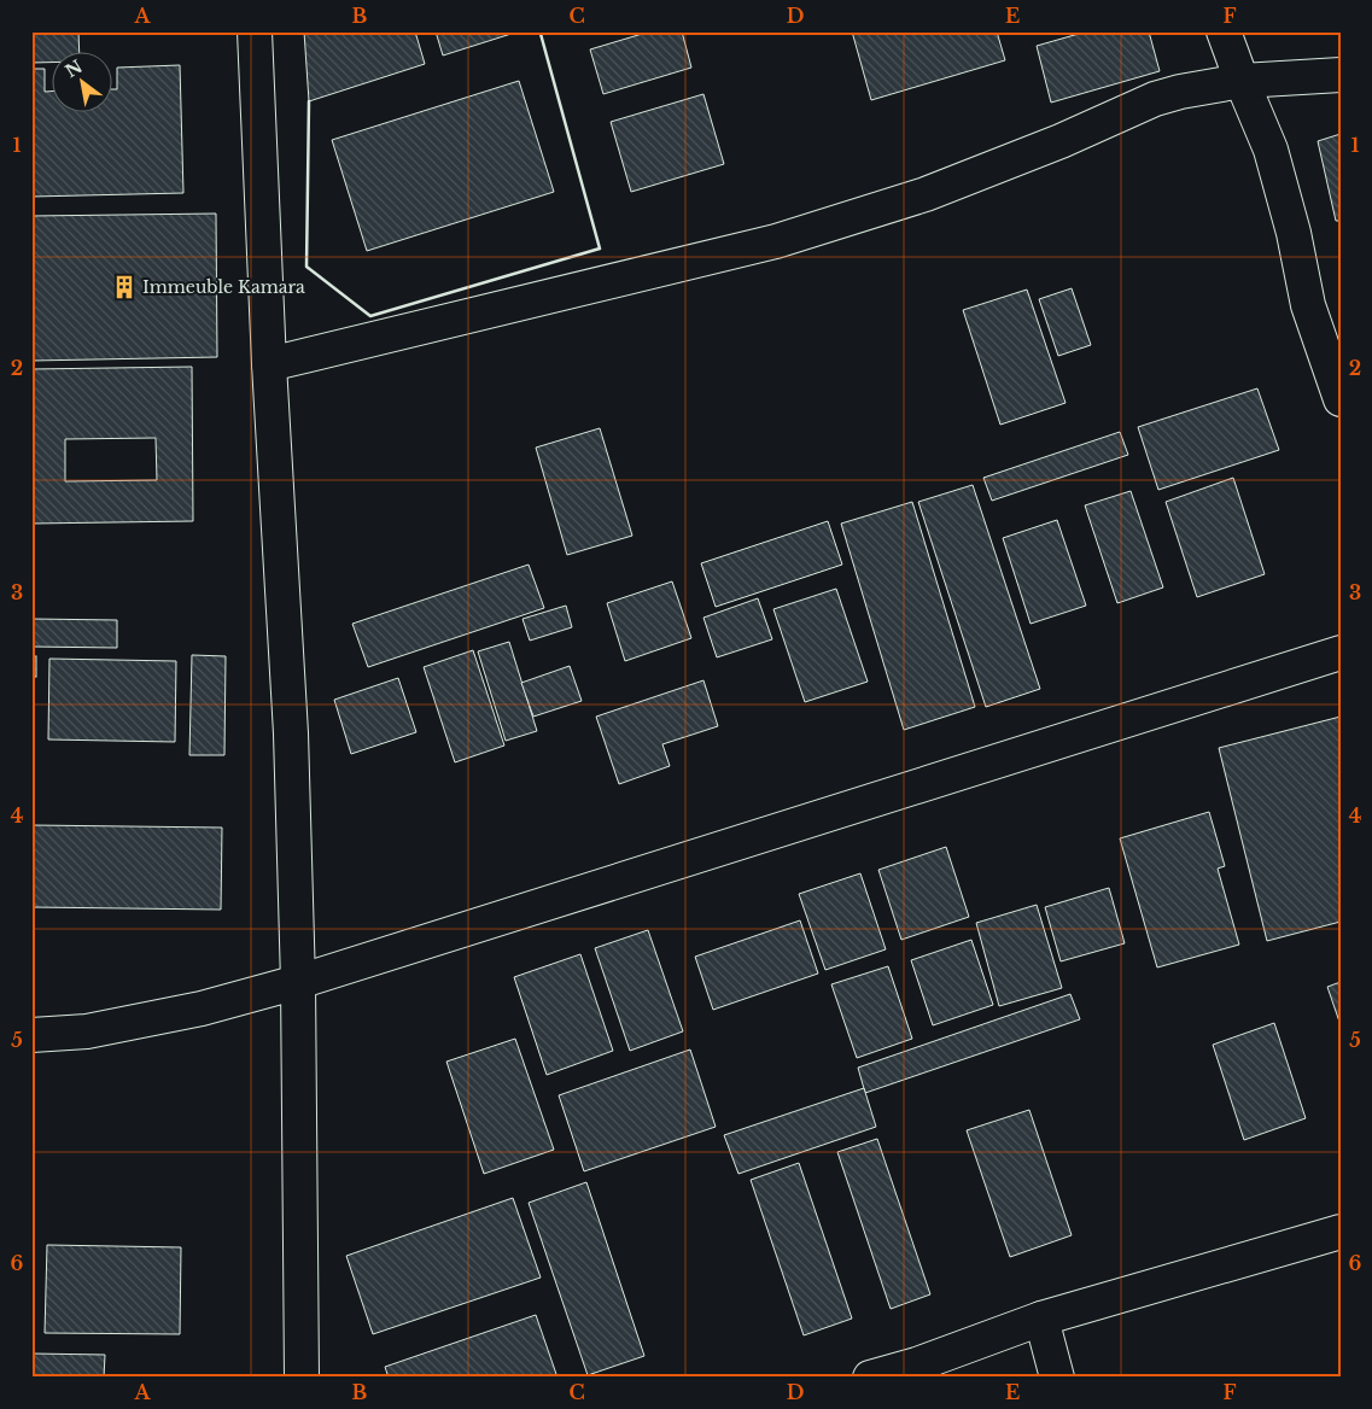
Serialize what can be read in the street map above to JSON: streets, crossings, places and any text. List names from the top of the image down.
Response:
{
  "places": {
    "building": ["Immeuble Kamara"]
  },
  "north": "top left",
  "grid": {
    "columns": [
      "A",
      "B",
      "C",
      "D",
      "E",
      "F"
    ],
    "rows": [
      "1",
      "2",
      "3",
      "4",
      "5",
      "6"
    ]
  }
}
